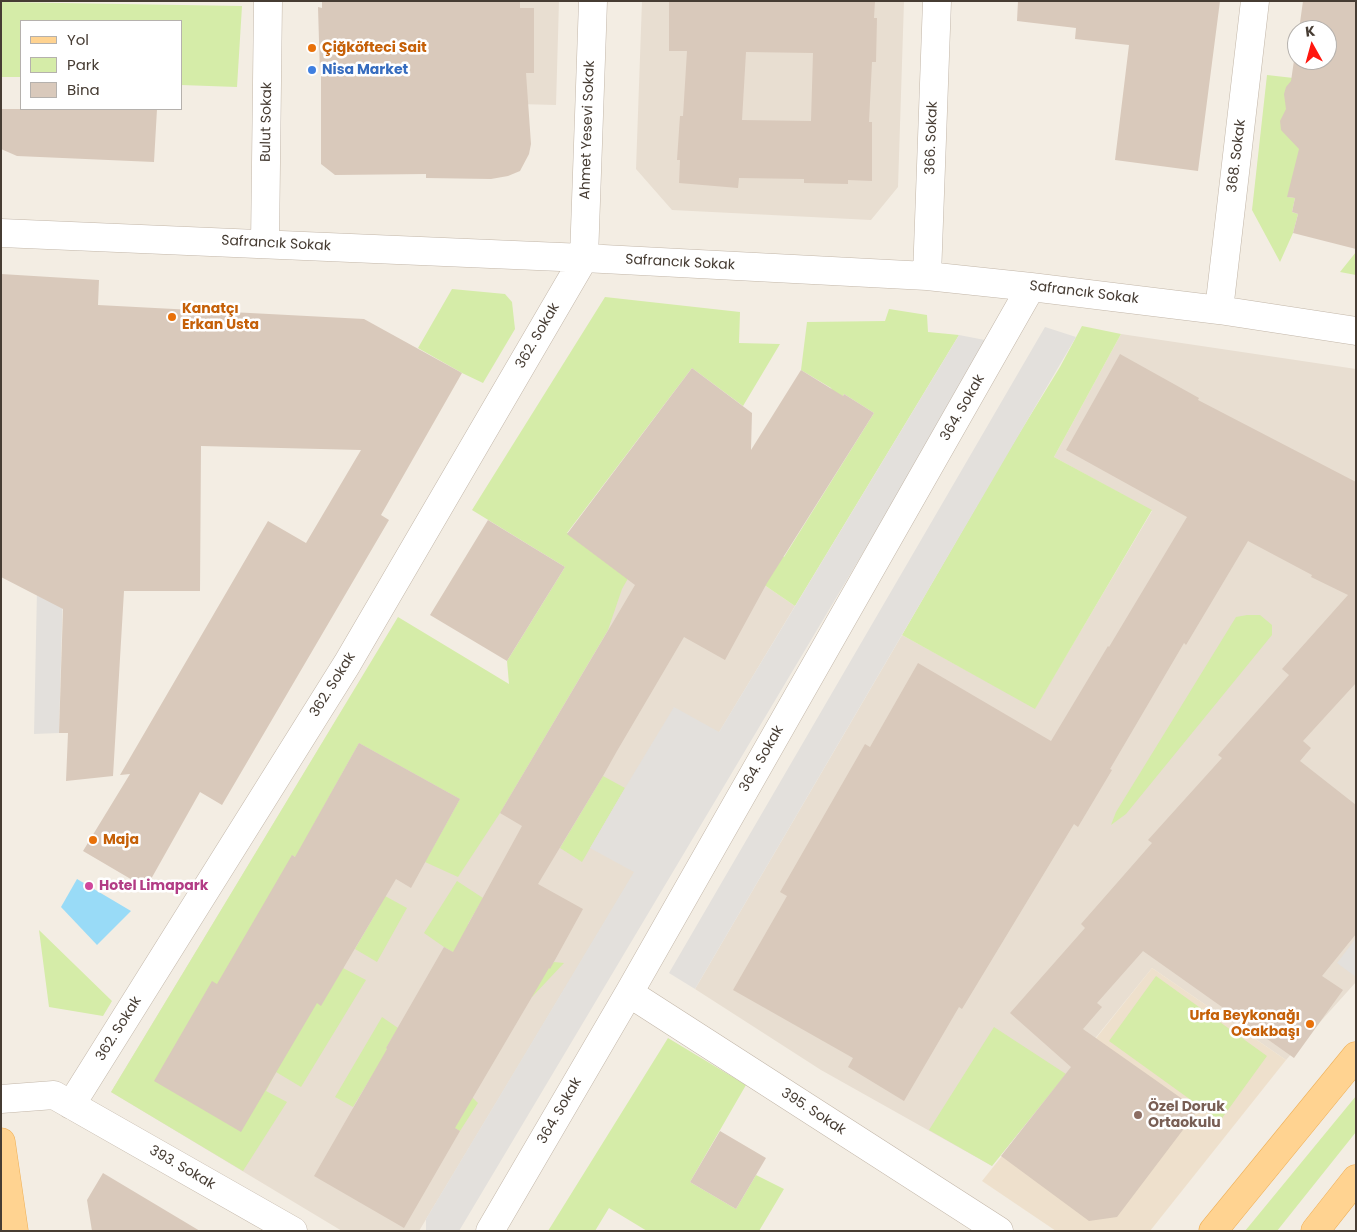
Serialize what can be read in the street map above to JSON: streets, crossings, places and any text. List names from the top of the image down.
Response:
{
  "streets": {
    "street": [
      "Bulut Sokak",
      "Ahmet Yesevi Sokak",
      "366. Sokak",
      "368. Sokak",
      "Safrancık Sokak",
      "362. Sokak",
      "364. Sokak",
      "395. Sokak",
      "393. Sokak"
    ]
  },
  "crossings": [
    ["Bulut Sokak", "Safrancık Sokak"],
    ["Ahmet Yesevi Sokak", "Safrancık Sokak"],
    ["Ahmet Yesevi Sokak", "362. Sokak"],
    ["366. Sokak", "Safrancık Sokak"],
    ["368. Sokak", "Safrancık Sokak"],
    ["Safrancık Sokak", "362. Sokak"],
    ["Safrancık Sokak", "364. Sokak"],
    ["362. Sokak", "393. Sokak"],
    ["364. Sokak", "395. Sokak"]
  ],
  "places": [
    "Çiğköfteci Sait",
    "Nisa Market",
    "Kanatçı Erkan Usta",
    "Maja",
    "Hotel Limapark",
    "Urfa Beykonağı Ocakbaşı",
    "Özel Doruk Ortaokulu"
  ],
  "legend": ["Yol", "Park", "Bina"],
  "north": "top"
}
